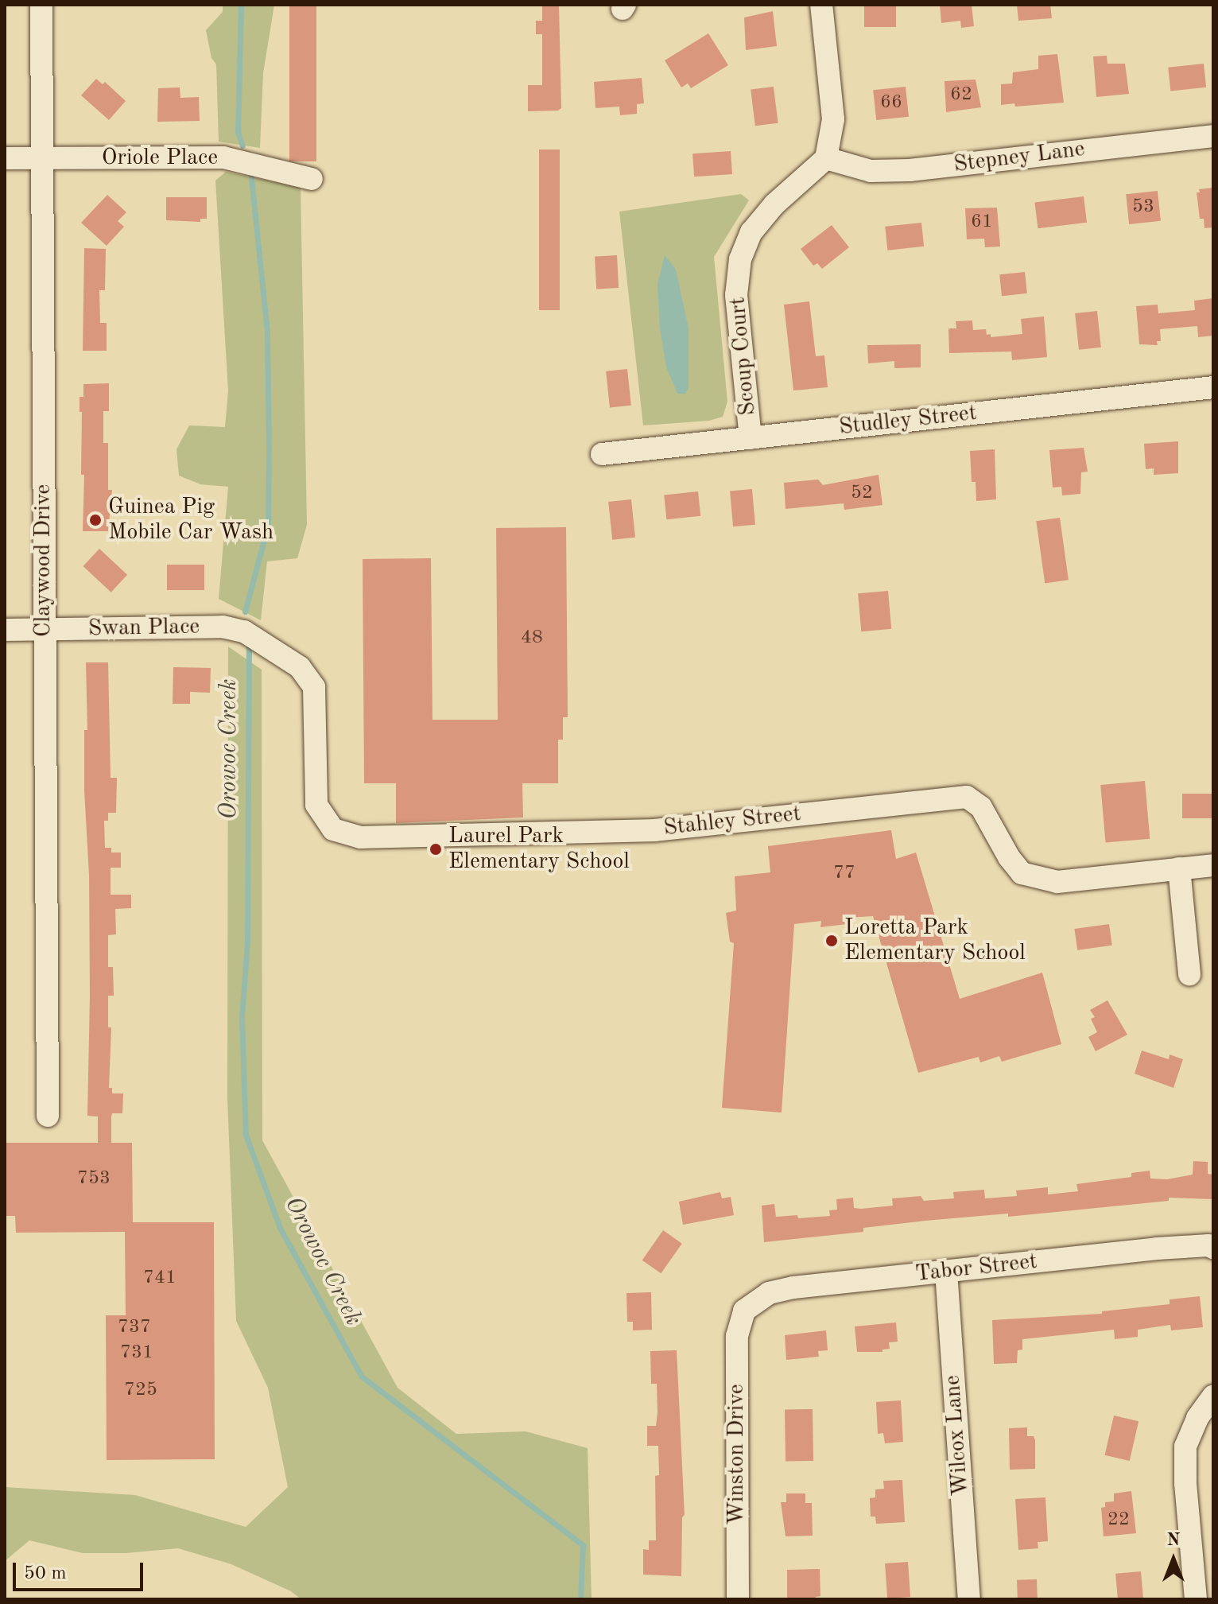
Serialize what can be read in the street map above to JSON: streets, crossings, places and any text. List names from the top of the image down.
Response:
{
  "streets": {
    "street": [
      "Stepney Lane",
      "Oriole Place",
      "Scoup Court",
      "Studley Street",
      "Claywood Drive",
      "Swan Place",
      "Stahley Street",
      "Tabor Street",
      "Wilcox Lane",
      "Winston Drive"
    ]
  },
  "crossings": [
    ["Stepney Lane", "Scoup Court"],
    ["Oriole Place", "Claywood Drive"],
    ["Scoup Court", "Studley Street"],
    ["Claywood Drive", "Swan Place"],
    ["Swan Place", "Stahley Street"],
    ["Tabor Street", "Wilcox Lane"],
    ["Tabor Street", "Winston Drive"]
  ],
  "water": ["Orowoc Creek"],
  "places": ["Guinea Pig Mobile Car Wash", "Laurel Park Elementary School", "Loretta Park Elementary School"],
  "house_numbers": [
    "62",
    "66",
    "53",
    "61",
    "52",
    "48",
    "77",
    "753",
    "741",
    "737",
    "731",
    "725",
    "22"
  ],
  "scale_bar": "50 m",
  "north": "top"
}
